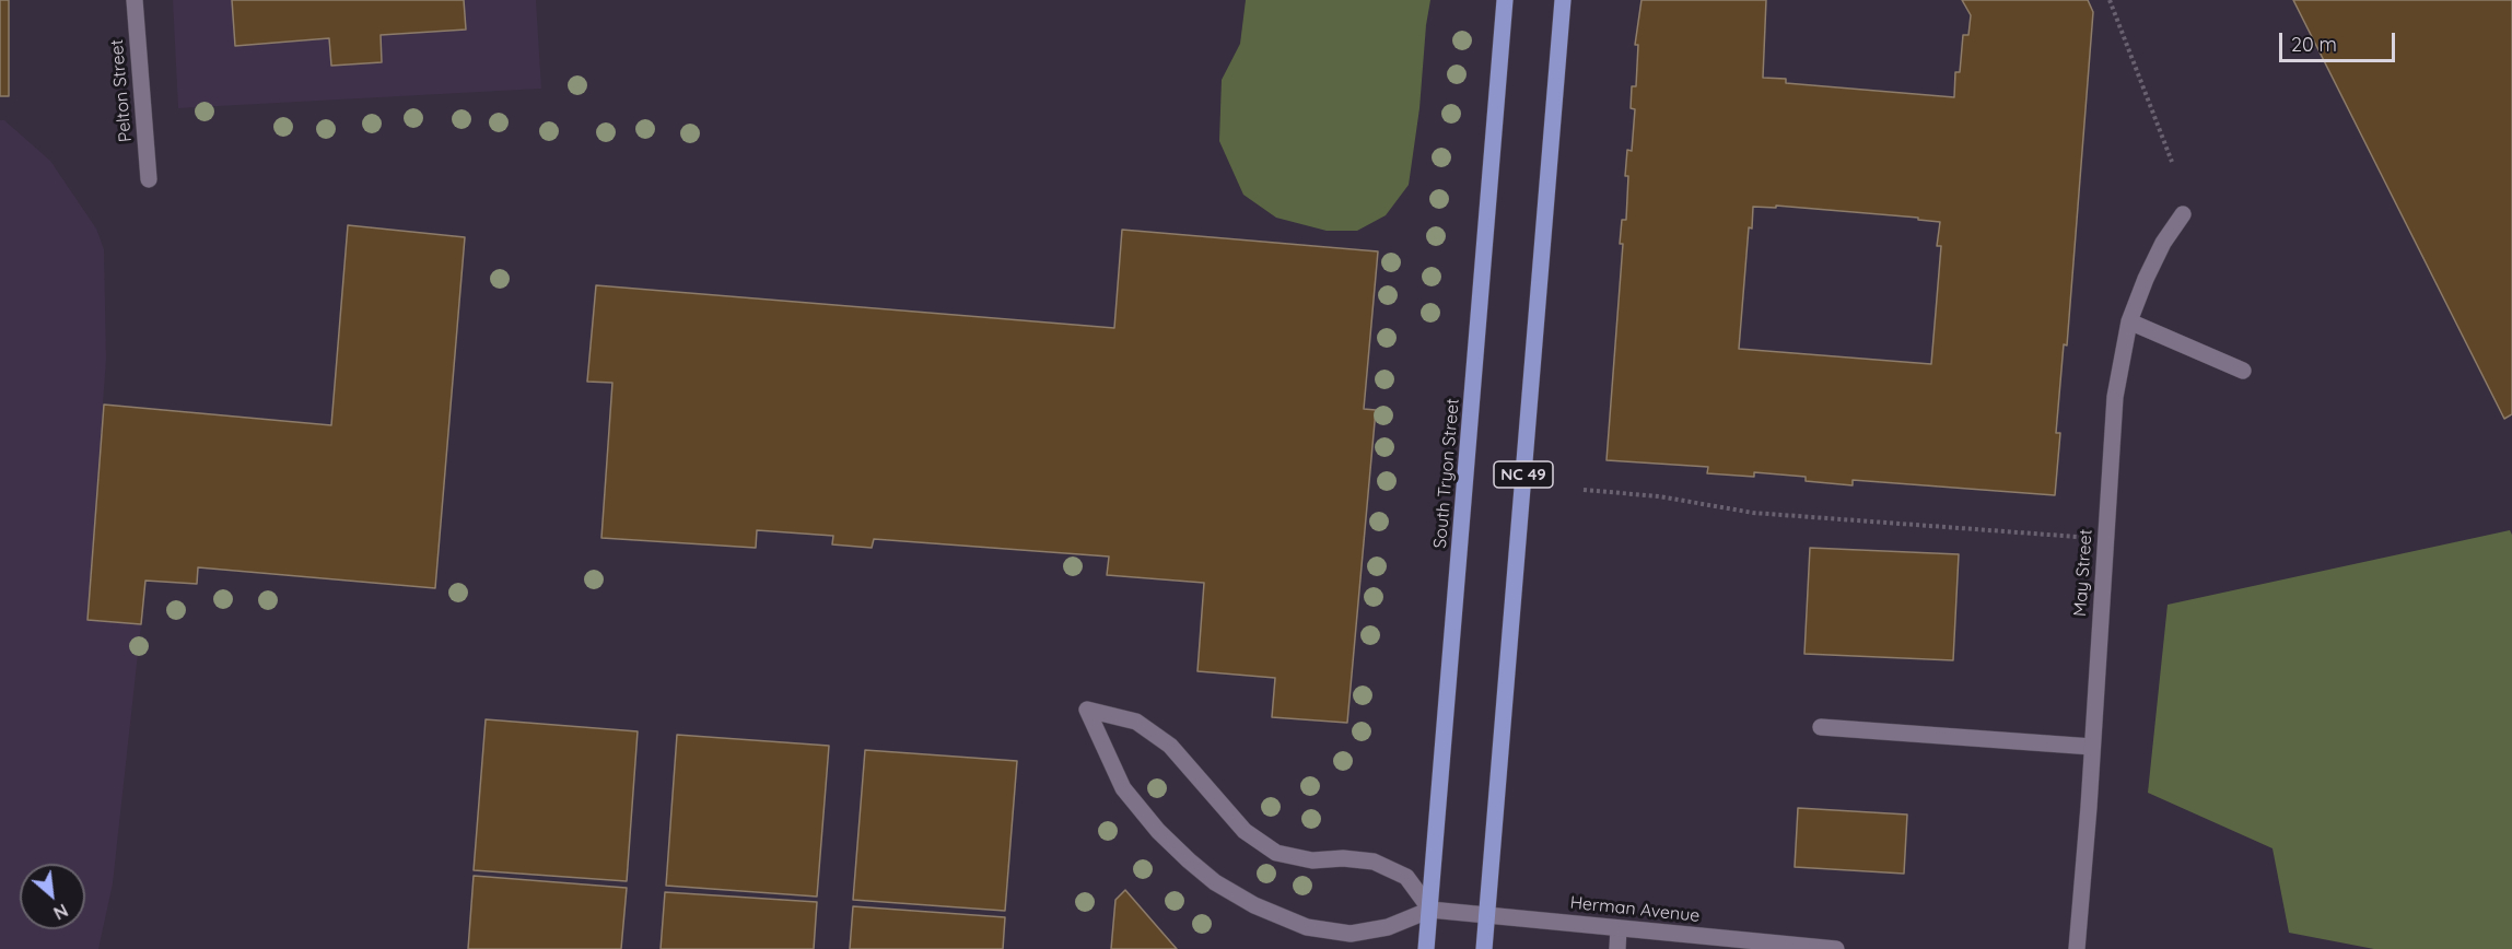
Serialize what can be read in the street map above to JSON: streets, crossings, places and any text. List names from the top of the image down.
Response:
{
  "streets": {
    "main road": ["South Tryon Street", "NC 49"],
    "street": ["Pelton Street", "May Street", "Herman Avenue"]
  },
  "crossings": [
    ["South Tryon Street", "Herman Avenue"],
    ["NC 49", "Herman Avenue"]
  ],
  "scale_bar": "20 m",
  "north": "bottom right"
}
